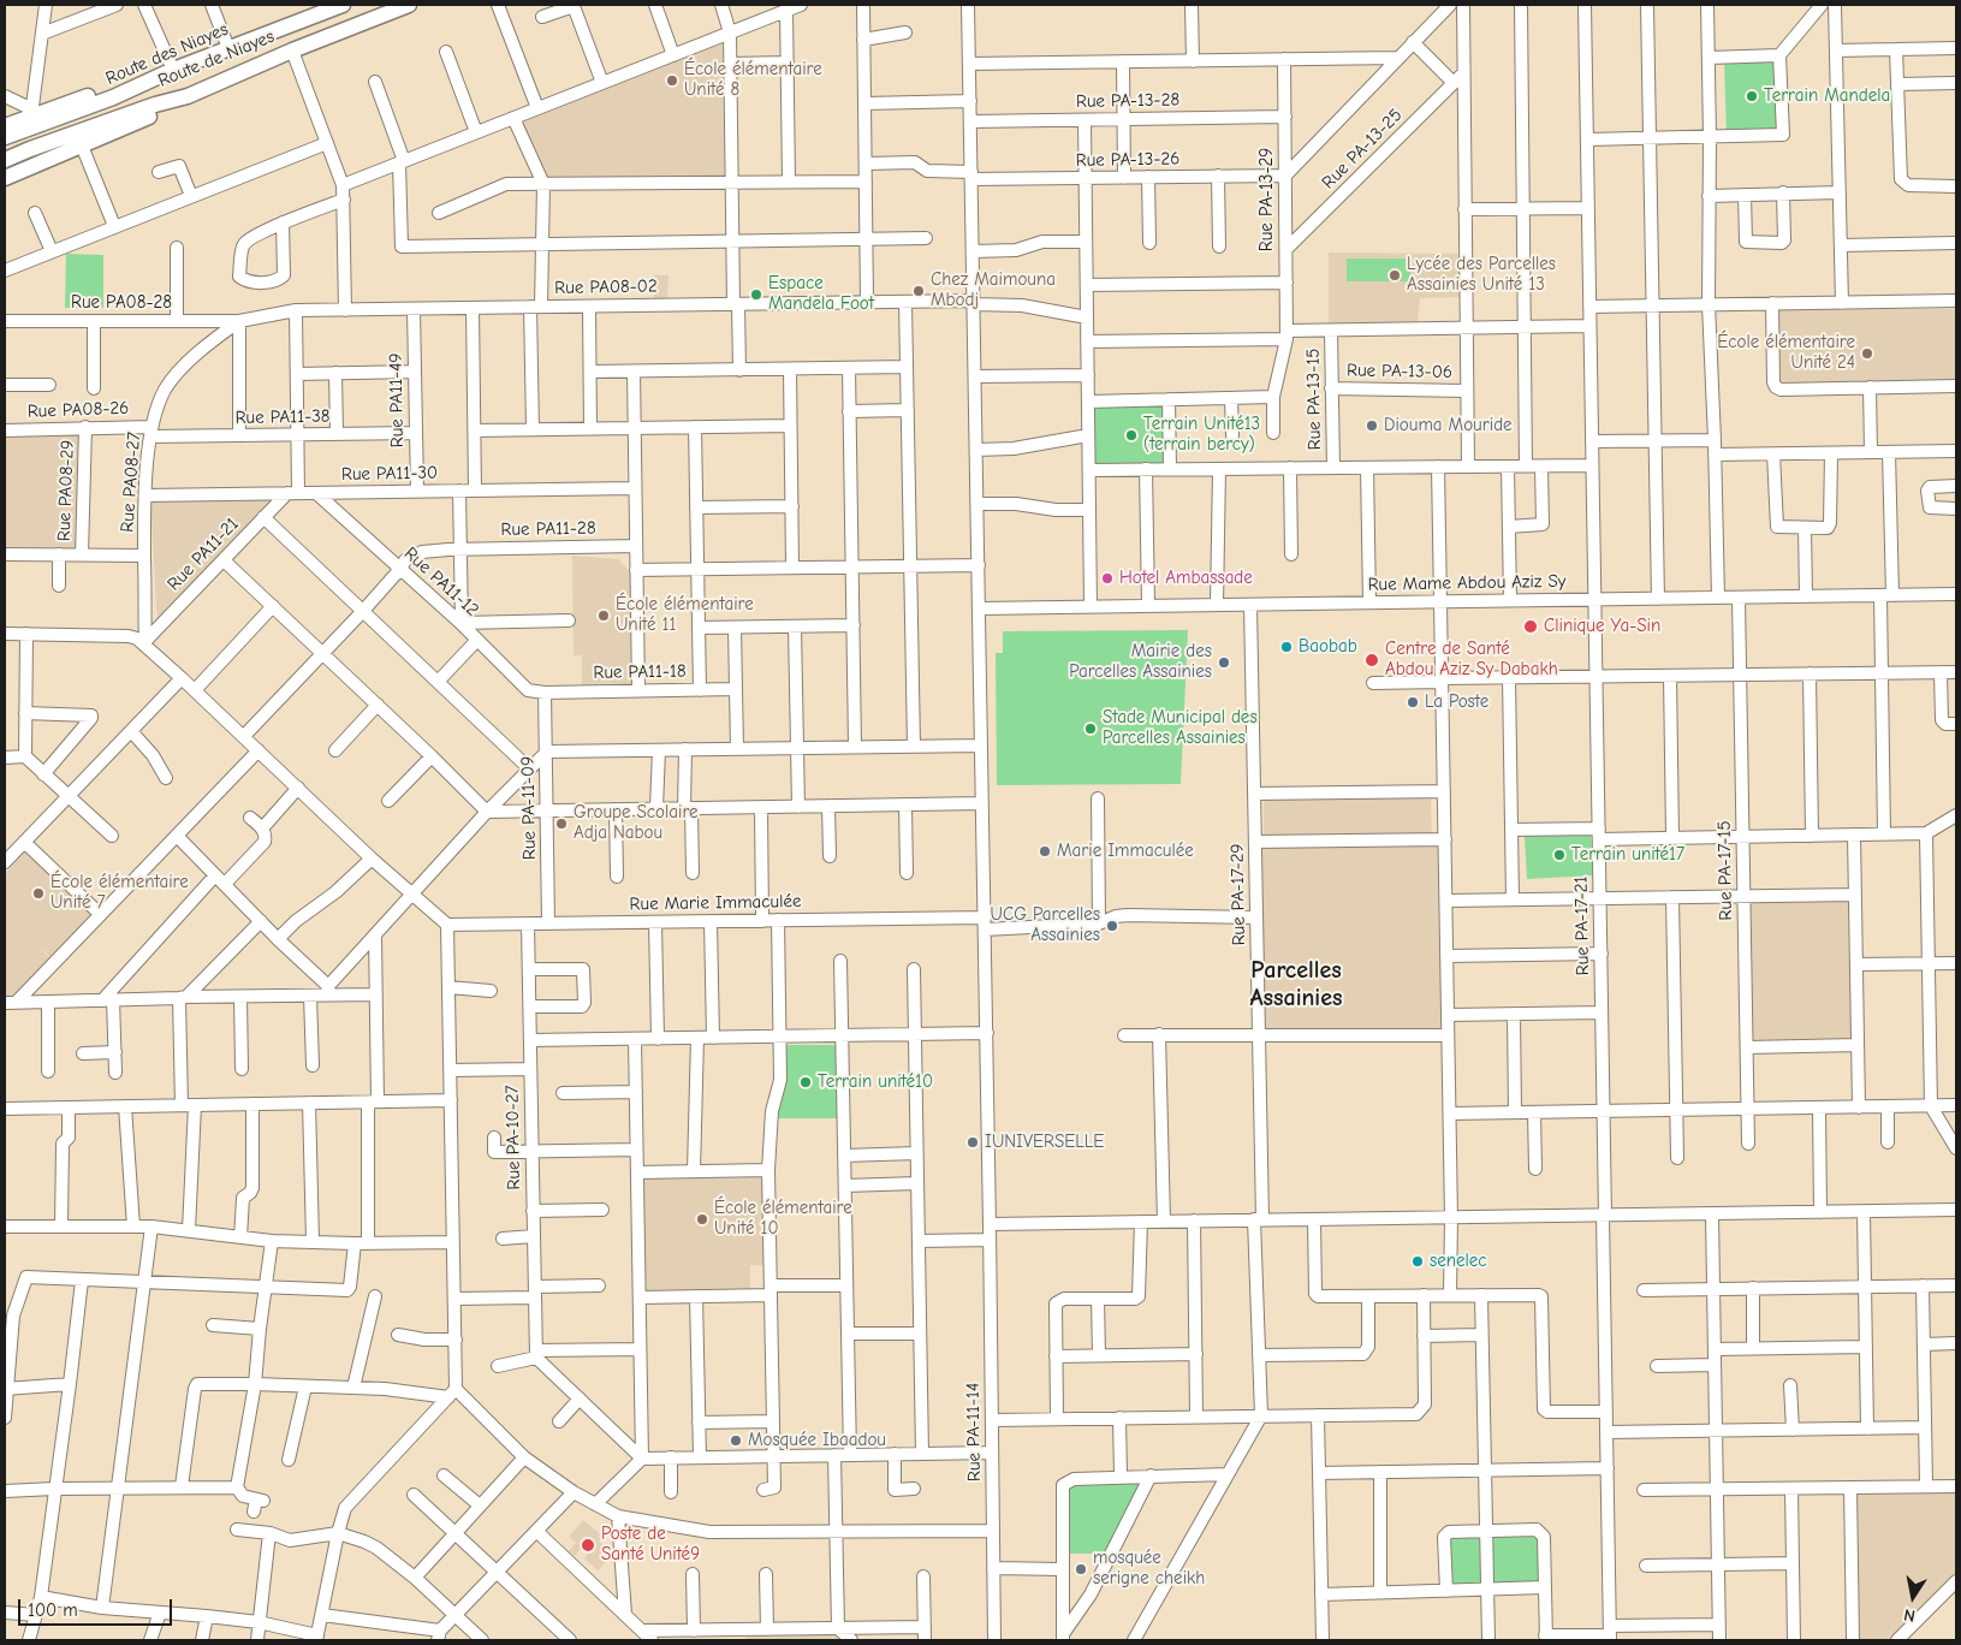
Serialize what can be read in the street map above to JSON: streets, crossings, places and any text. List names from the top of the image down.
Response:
{
  "streets": {
    "main road": ["Route des Niayes", "Route de Niayes"],
    "street": [
      "Rue PA-13-28",
      "Rue PA-13-25",
      "Rue PA-13-26",
      "Rue PA-13-29",
      "Rue PA08-02",
      "Rue PA08-28",
      "Rue PA-13-06",
      "Rue PA-13-15",
      "Rue PA11-49",
      "Rue PA08-26",
      "Rue PA11-38",
      "Rue PA11-30",
      "Rue PA08-27",
      "Rue PA08-29",
      "Rue PA11-28",
      "Rue PA11-21",
      "Rue PA11-12",
      "Rue Mame Abdou Aziz Sy",
      "Rue PA11-18",
      "Rue PA-11-09",
      "Rue PA-17-15",
      "Rue PA-17-29",
      "Rue Marie Immaculée",
      "Rue PA-17-21",
      "Rue PA-10-27",
      "Rue PA-11-14"
    ]
  },
  "crossings": [
    ["Rue PA-13-28", "Rue PA-13-29"],
    ["Rue PA-13-28", "Rue PA-11-14"],
    ["Rue PA-13-25", "Rue PA-13-29"],
    ["Rue PA-13-26", "Rue PA-13-29"],
    ["Rue PA-13-26", "Rue PA-11-14"],
    ["Rue PA08-02", "Rue PA08-28"],
    ["Rue PA08-02", "Rue PA11-49"],
    ["Rue PA08-02", "Rue PA08-27"],
    ["Rue PA08-02", "Rue PA-11-14"],
    ["Rue PA08-28", "Rue PA08-27"],
    ["Rue PA-13-06", "Rue PA-13-15"],
    ["Rue PA11-49", "Rue PA11-38"],
    ["Rue PA11-49", "Rue PA11-30"],
    ["Rue PA08-26", "Rue PA11-38"],
    ["Rue PA08-26", "Rue PA08-27"],
    ["Rue PA08-26", "Rue PA08-29"],
    ["Rue PA11-38", "Rue PA08-27"],
    ["Rue PA11-30", "Rue PA08-27"],
    ["Rue PA11-30", "Rue PA11-21"],
    ["Rue PA11-30", "Rue PA11-12"],
    ["Rue PA08-27", "Rue PA11-21"],
    ["Rue PA11-28", "Rue PA11-12"],
    ["Rue PA11-12", "Rue PA11-18"],
    ["Rue PA11-12", "Rue PA-11-09"],
    ["Rue Mame Abdou Aziz Sy", "Rue PA-17-15"],
    ["Rue Mame Abdou Aziz Sy", "Rue PA-17-29"],
    ["Rue Mame Abdou Aziz Sy", "Rue PA-17-21"],
    ["Rue Mame Abdou Aziz Sy", "Rue PA-11-14"],
    ["Rue PA11-18", "Rue PA-11-09"],
    ["Rue PA-11-09", "Rue Marie Immaculée"],
    ["Rue PA-17-29", "Rue Marie Immaculée"],
    ["Rue Marie Immaculée", "Rue PA-10-27"],
    ["Rue Marie Immaculée", "Rue PA-11-14"]
  ],
  "districts": ["Parcelles Assainies"],
  "places": [
    "École élémentaire Unité 8",
    "Terrain Mandela",
    "Lycée des Parcelles Assainies Unité 13",
    "Chez Maimouna Mbodj",
    "Espace Mandela Foot",
    "École élémentaire Unité 24",
    "Diouma Mouride",
    "Terrain Unité13 (terrain bercy)",
    "Hotel Ambassade",
    "École élémentaire Unité 11",
    "Clinique Ya-Sin",
    "Baobab",
    "Centre de Santé Abdou Aziz Sy Dabakh",
    "Mairie des Parcelles Assainies",
    "La Poste",
    "Stade Municipal des Parcelles Assainies",
    "Groupe Scolaire Adja Nabou",
    "Marie Immaculée",
    "Terrain unité17",
    "École élémentaire Unité 7",
    "UCG Parcelles Assainies",
    "Terrain unité10",
    "IUNIVERSELLE",
    "École élémentaire Unité 10",
    "senelec",
    "Mosquée Ibaadou",
    "Poste de Santé Unité9",
    "mosquée serigne cheikh"
  ],
  "scale_bar": "100 m",
  "north": "bottom"
}
